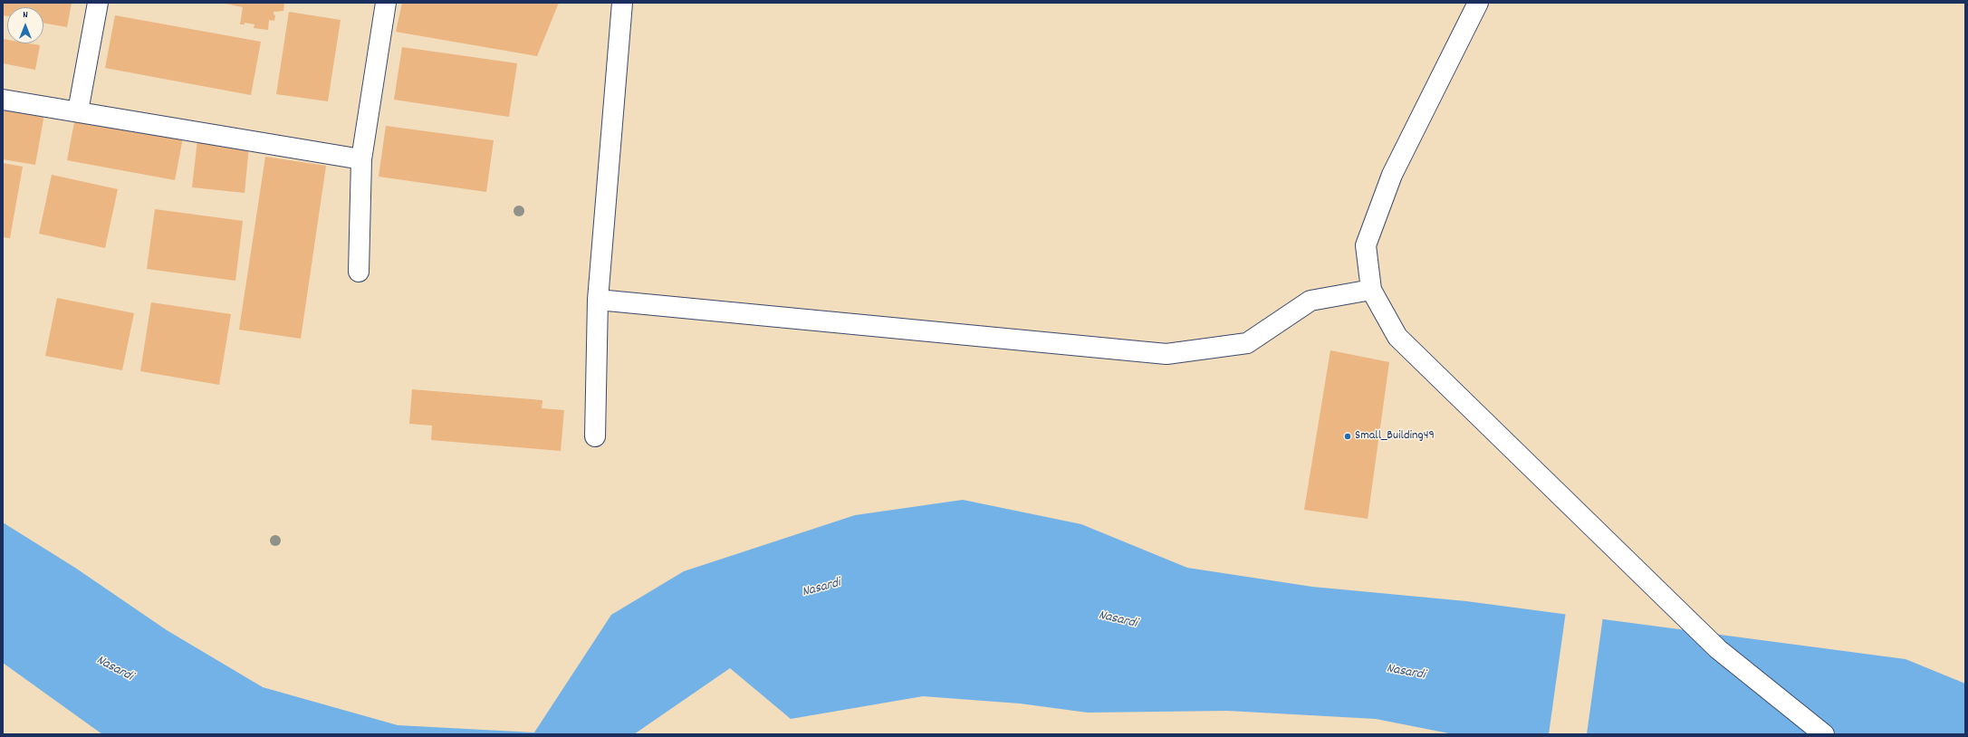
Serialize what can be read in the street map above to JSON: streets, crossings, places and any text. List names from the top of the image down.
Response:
{
  "water": ["Nasardi"],
  "places": ["Small_Building49"],
  "north": "top"
}
